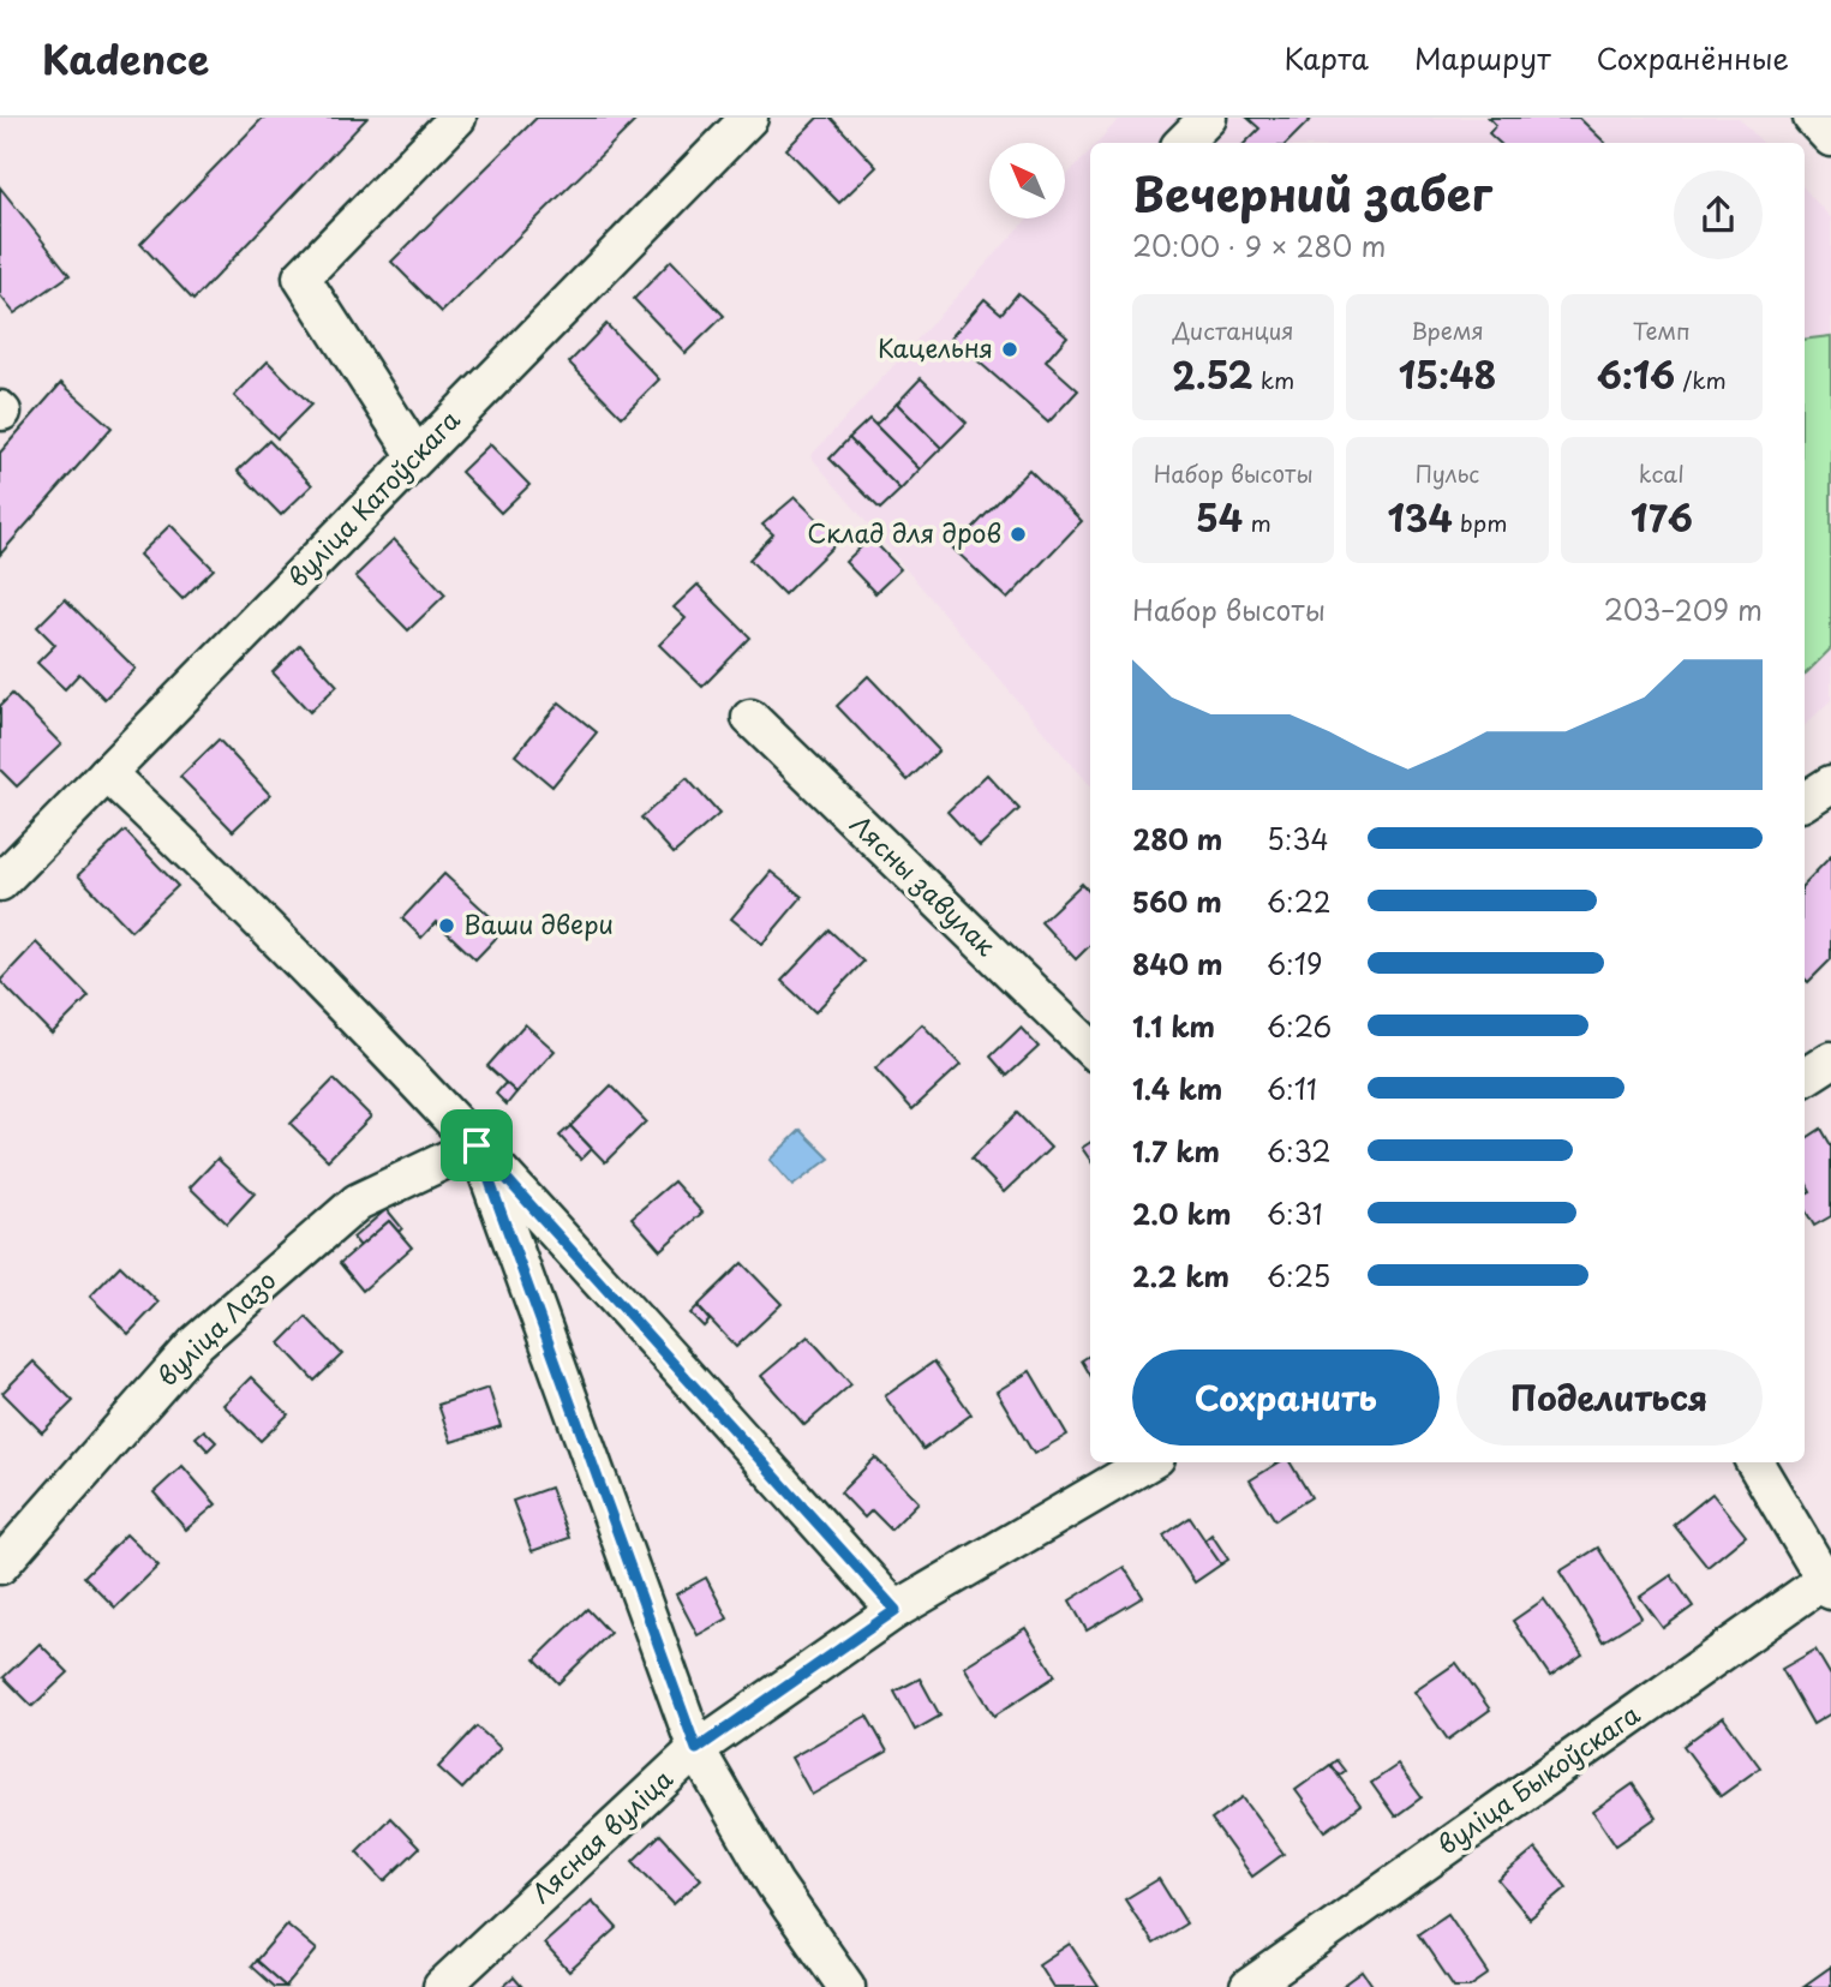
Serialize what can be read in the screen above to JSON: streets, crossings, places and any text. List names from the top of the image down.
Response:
{
  "streets": {
    "street": [
      "вуліца Катоўскага",
      "Лясны завулак",
      "вуліца Лазо",
      "вуліца Быкоўскага",
      "Лясная вуліца"
    ]
  },
  "places": ["Кацельня", "Склад для дров", "Ваши двери"],
  "north": "top left",
  "page": {
    "header": "Kadence",
    "nav": ["Карта", "Маршрут", "Сохранённые"],
    "heading": ["Вечерний забег", "20:00 · 9 × 280 m"],
    "stats": [
      ["Дистанция", "2.52 km"],
      ["Время", "15:48"],
      ["Темп", "6:16 /km"],
      ["Набор высоты", "54 m"],
      ["Пульс", "134 bpm"],
      ["kcal", "176"]
    ],
    "chart": ["Набор высоты", "203–209 m"],
    "list": [
      {
        "name": "280 m",
        "note": "5:34"
      },
      {
        "name": "560 m",
        "note": "6:22"
      },
      {
        "name": "840 m",
        "note": "6:19"
      },
      {
        "name": "1.1 km",
        "note": "6:26"
      },
      {
        "name": "1.4 km",
        "note": "6:11"
      },
      {
        "name": "1.7 km",
        "note": "6:32"
      },
      {
        "name": "2.0 km",
        "note": "6:31"
      },
      {
        "name": "2.2 km",
        "note": "6:25"
      }
    ],
    "buttons": ["Сохранить", "Поделиться"]
  }
}
